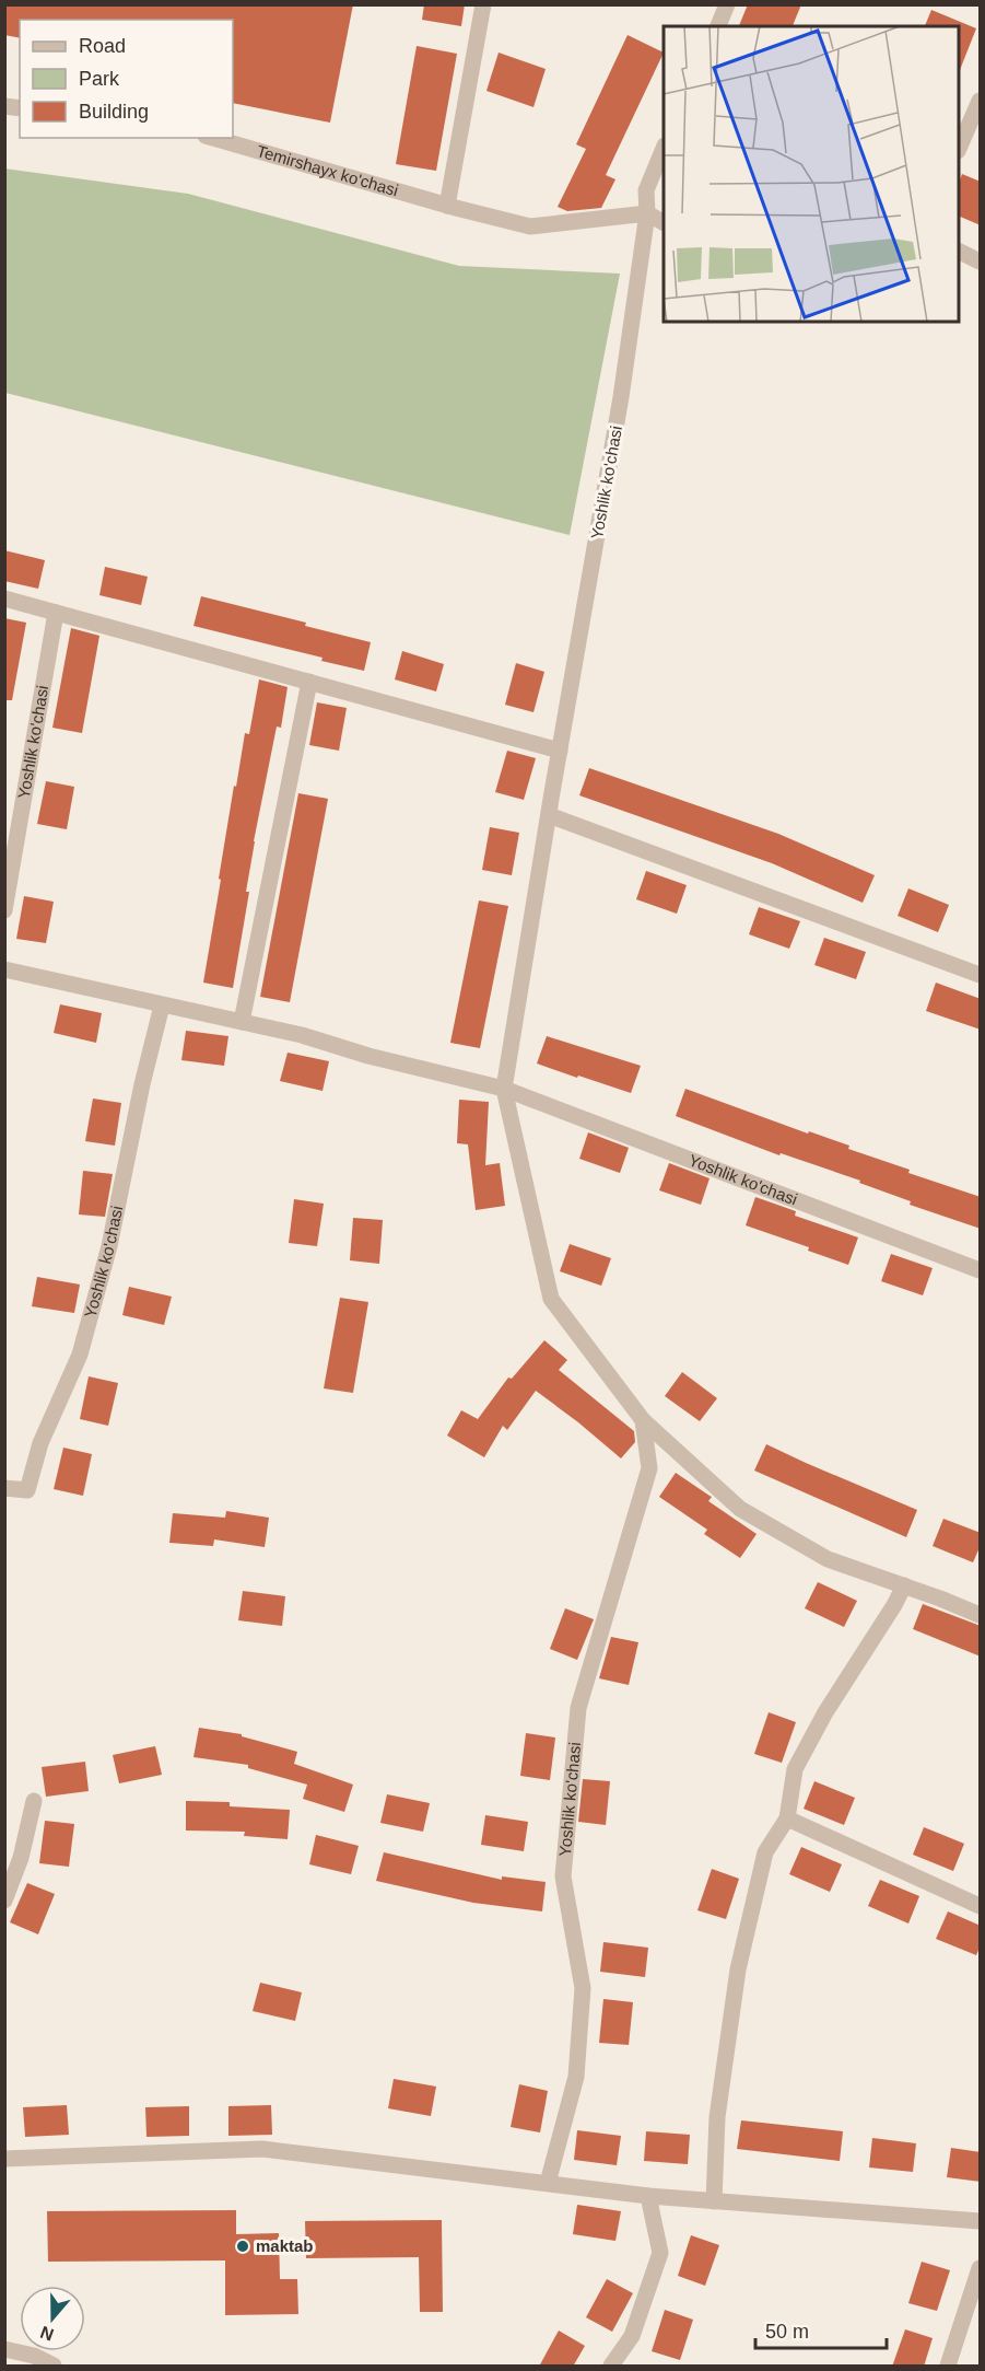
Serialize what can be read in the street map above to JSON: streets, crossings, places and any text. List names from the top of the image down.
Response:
{
  "streets": {
    "street": ["Temirshayx ko'chasi", "Yoshlik ko'chasi"]
  },
  "crossings": [
    ["Temirshayx ko'chasi", "Yoshlik ko'chasi"]
  ],
  "places": ["maktab"],
  "legend": ["Road", "Park", "Building"],
  "scale_bar": "50 m",
  "north": "bottom"
}
